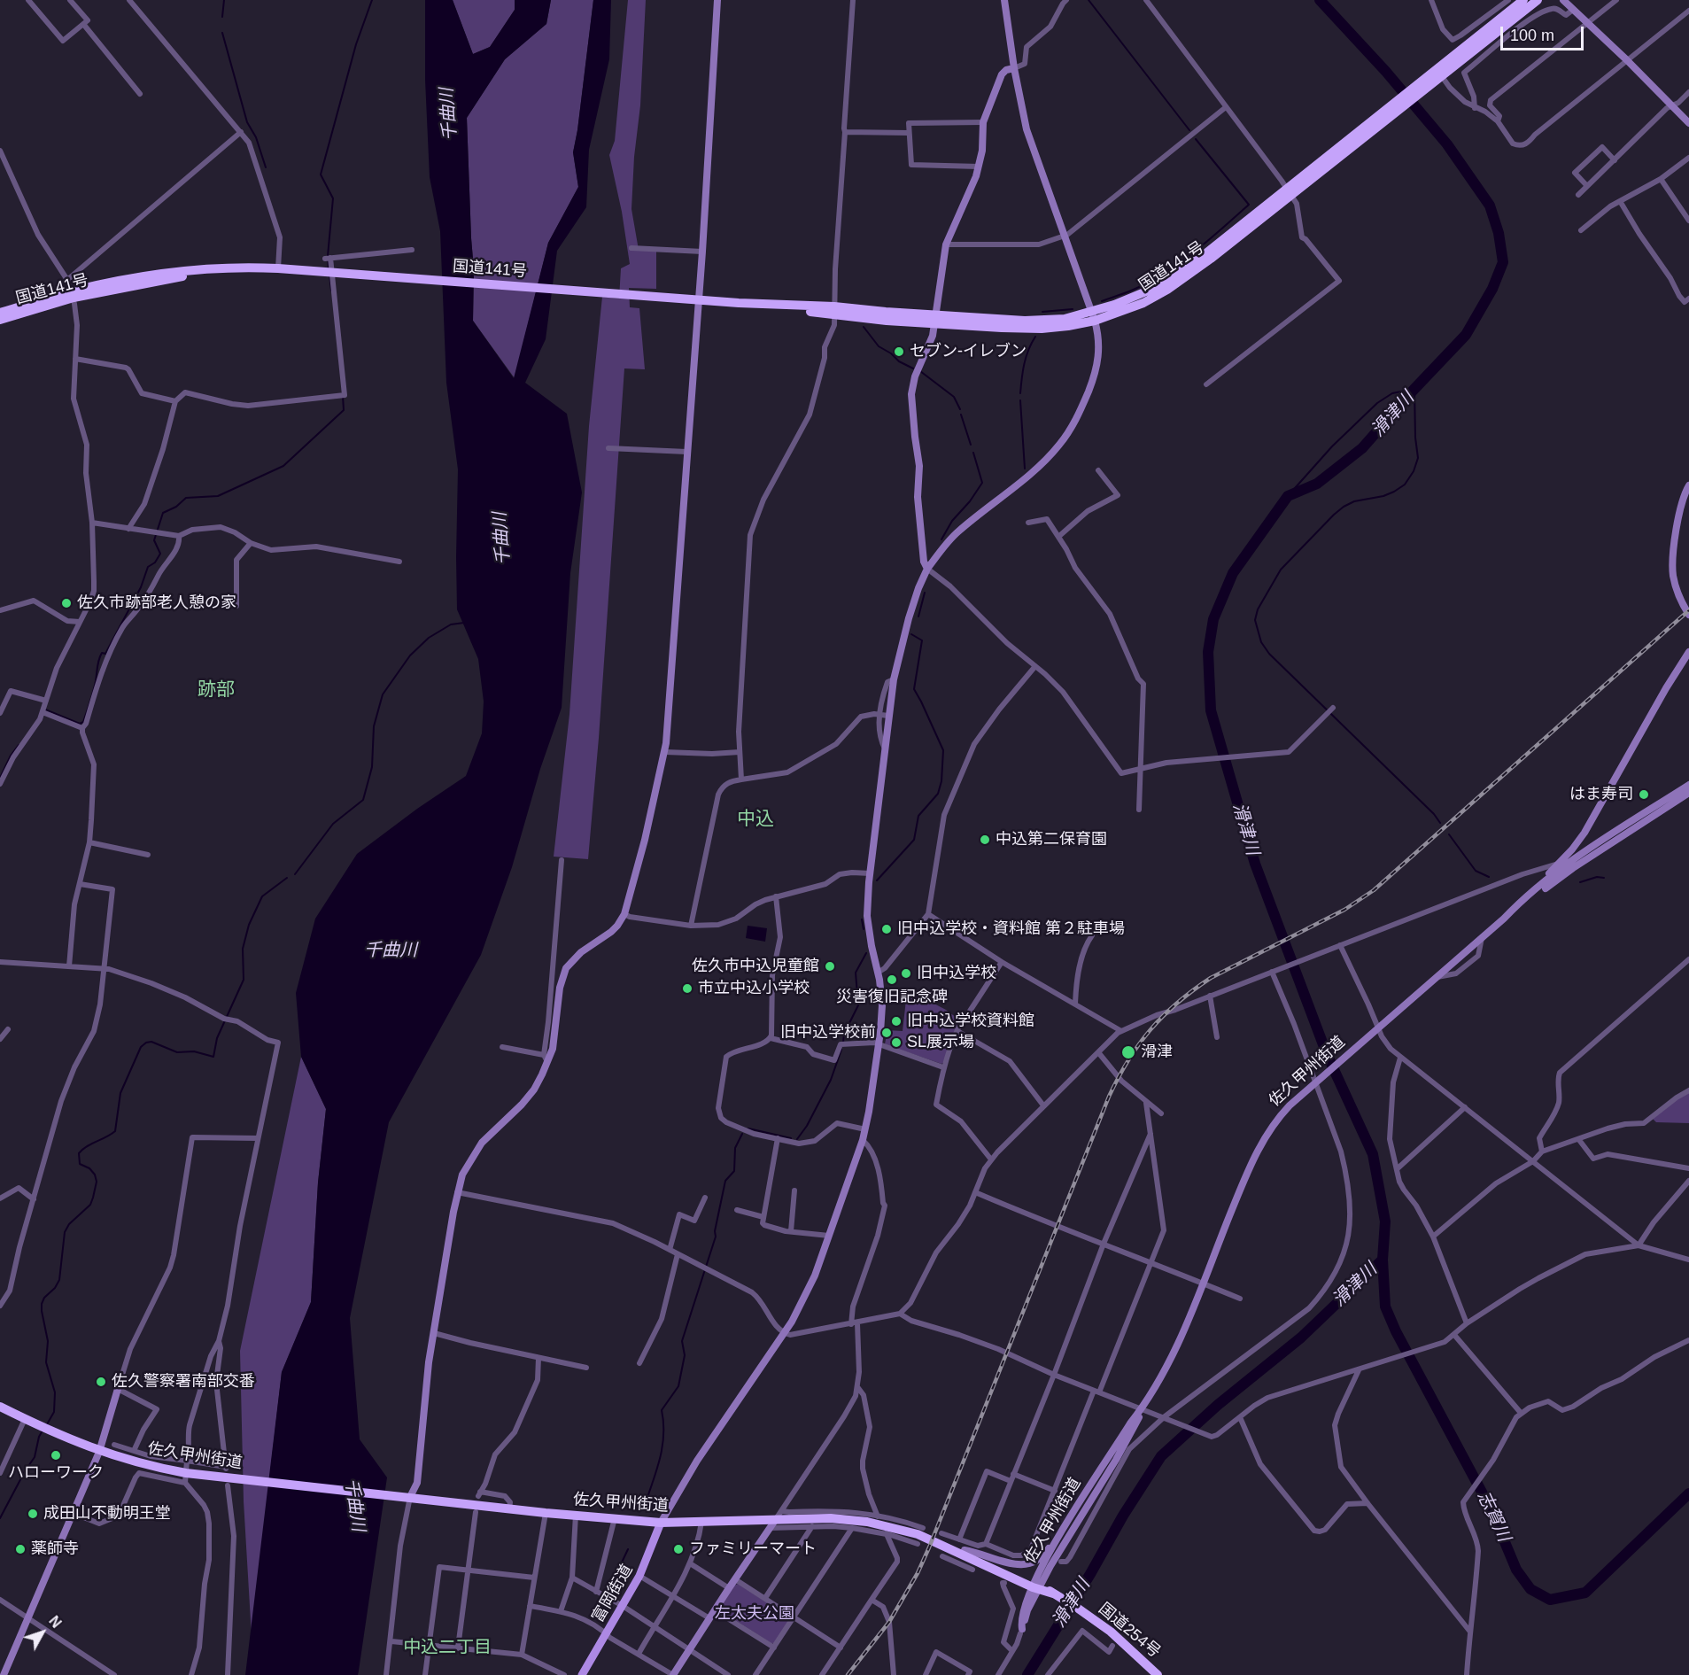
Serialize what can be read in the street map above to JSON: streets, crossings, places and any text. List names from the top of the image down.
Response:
{
  "streets": {
    "highway": ["国道141号", "佐久甲州街道", "国道254号"],
    "main road": ["富岡街道"]
  },
  "crossings": [
    ["佐久甲州街道", "富岡街道"],
    ["佐久甲州街道", "国道254号"]
  ],
  "districts": ["跡部", "中込", "中込二丁目"],
  "water": ["千曲川", "滑津川", "志賀川"],
  "parks": ["左太夫公園"],
  "places": [
    "セブン-イレブン",
    "佐久市跡部老人憩の家",
    "はま寿司",
    "中込第二保育園",
    "旧中込学校・資料館 第２駐車場",
    "佐久市中込児童館",
    "旧中込学校",
    "災害復旧記念碑",
    "市立中込小学校",
    "旧中込学校資料館",
    "旧中込学校前",
    "SL展示場",
    "滑津",
    "佐久警察署南部交番",
    "ハローワーク",
    "成田山不動明王堂",
    "薬師寺",
    "ファミリーマート"
  ],
  "scale_bar": "100 m",
  "north": "top right"
}
